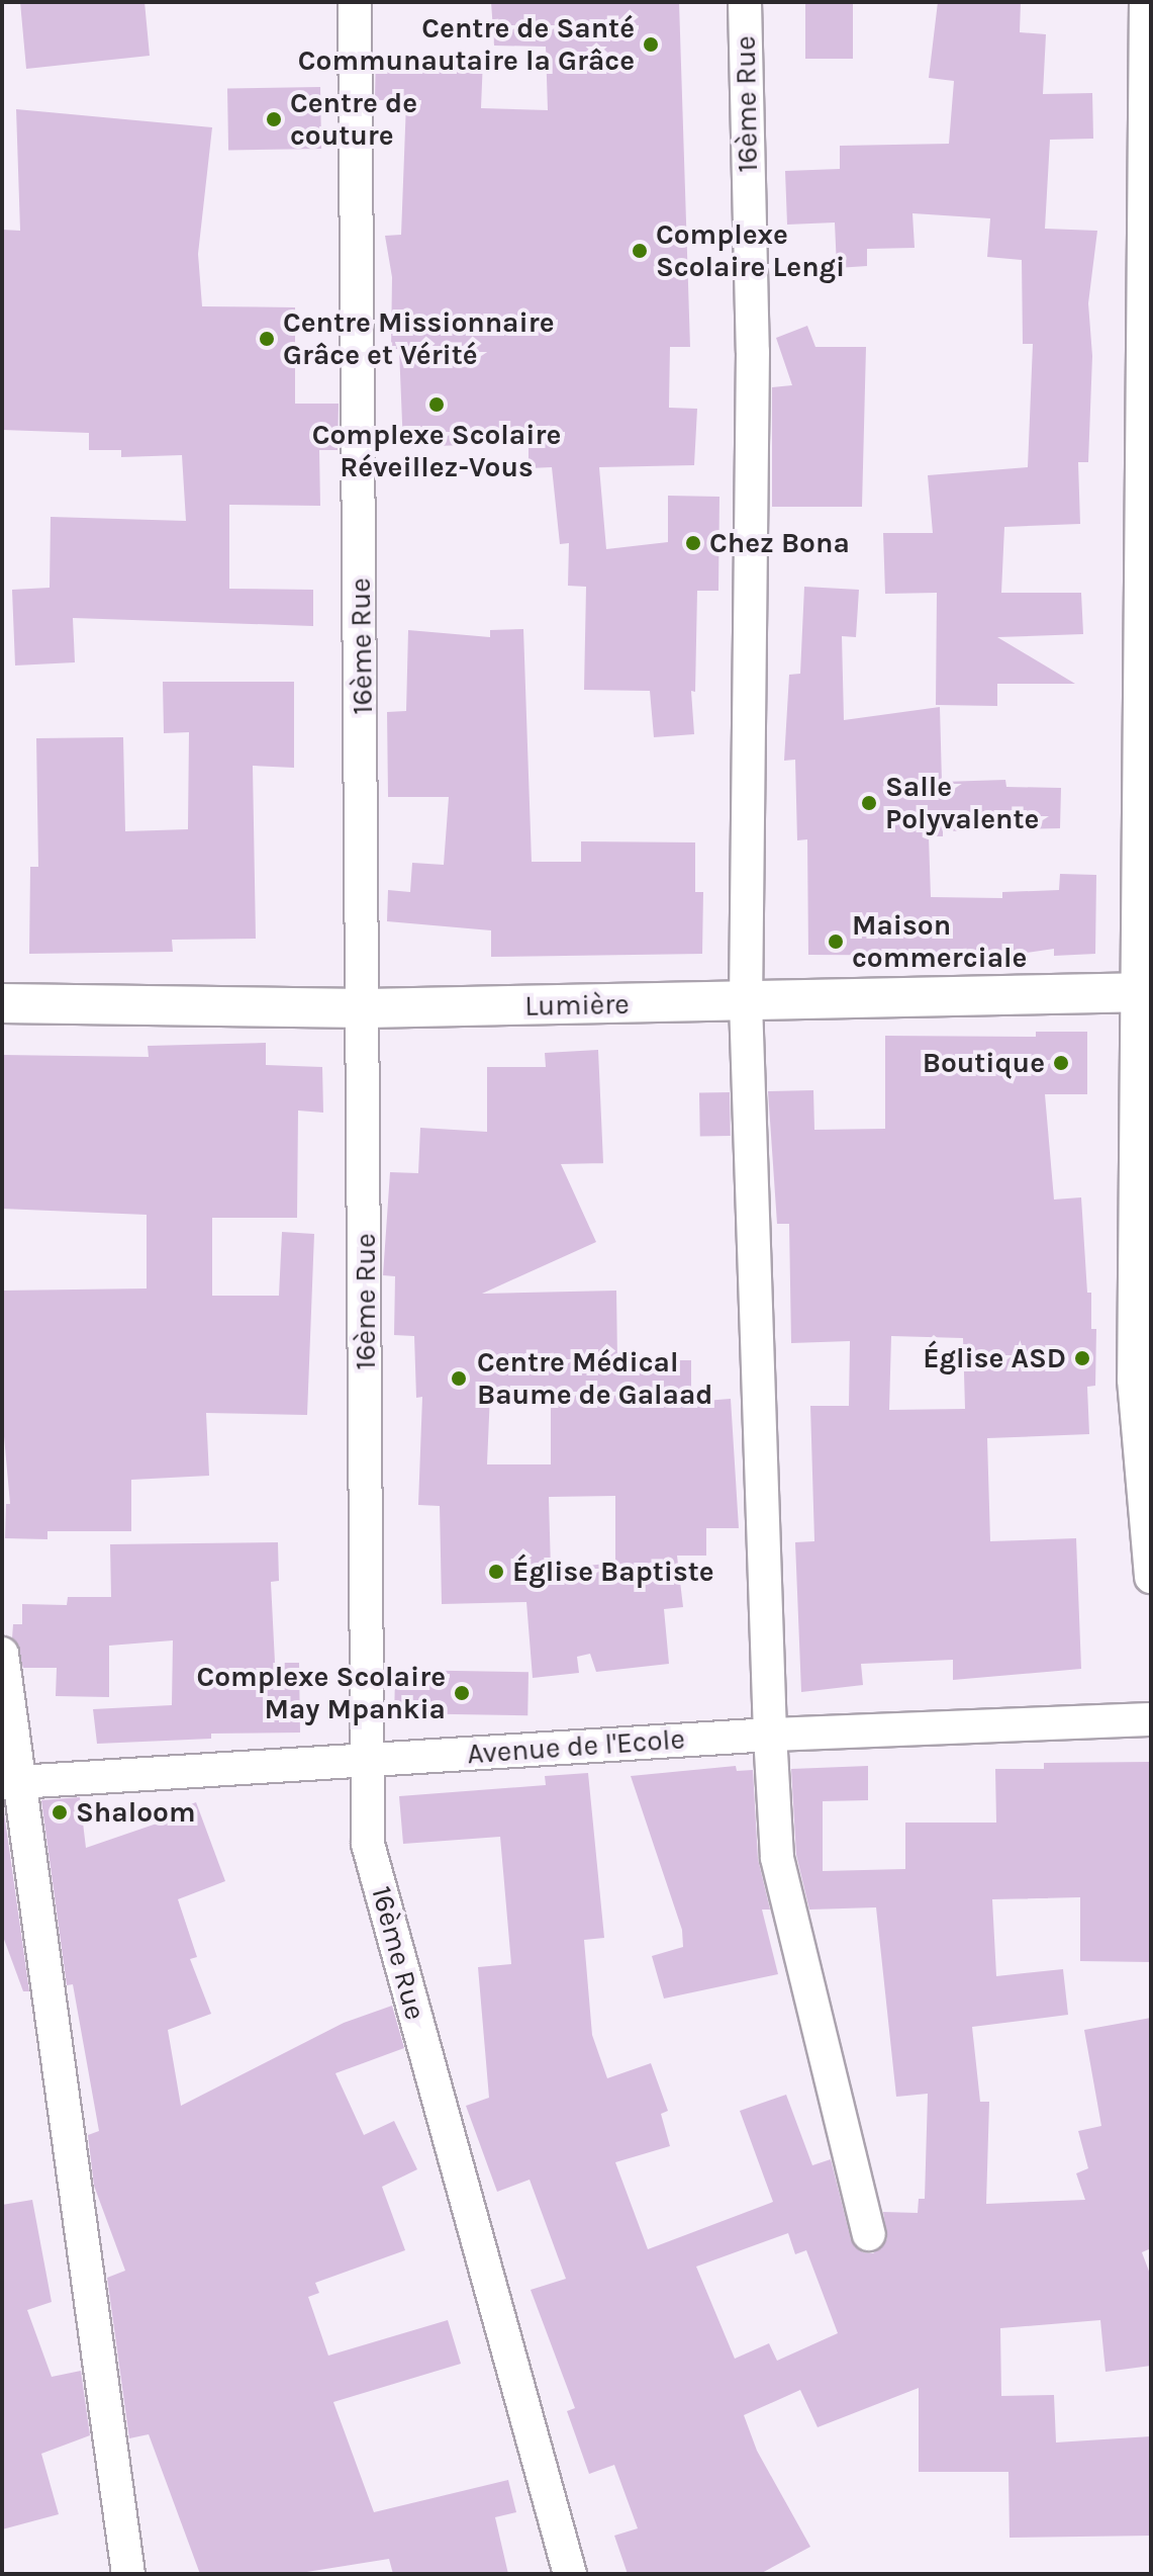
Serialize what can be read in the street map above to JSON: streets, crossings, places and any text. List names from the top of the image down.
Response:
{
  "streets": {
    "street": ["16ème Rue", "Lumière", "Avenue de l'Ecole"]
  },
  "crossings": [
    ["16ème Rue", "Lumière"],
    ["16ème Rue", "Avenue de l'Ecole"]
  ],
  "places": [
    "Centre de Santé Communautaire la Grâce",
    "Centre de couture",
    "Complexe Scolaire Lengi",
    "Centre Missionnaire Grâce et Vérité",
    "Complexe Scolaire Réveillez-Vous",
    "Chez Bona",
    "Salle Polyvalente",
    "Maison commerciale",
    "Boutique",
    "Église ASD",
    "Centre Médical Baume de Galaad",
    "Église Baptiste",
    "Complexe Scolaire May Mpankia",
    "Shaloom"
  ]
}
